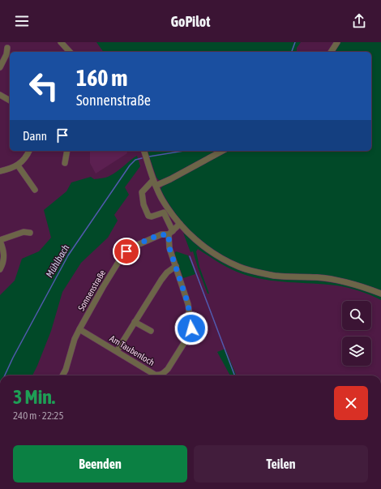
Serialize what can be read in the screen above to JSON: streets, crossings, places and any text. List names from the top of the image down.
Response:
{
  "streets": {
    "street": ["Sonnenstraße", "Am Taubenloch"]
  },
  "crossings": [
    ["Sonnenstraße", "Am Taubenloch"]
  ],
  "water": ["Mühlbach"],
  "page": {
    "header": "GoPilot",
    "turn": ["160 m", "Sonnenstraße"],
    "then": "Dann",
    "heading": ["3 Min.", "240 m · 22:25"],
    "buttons": ["Beenden", "Teilen"]
  }
}
